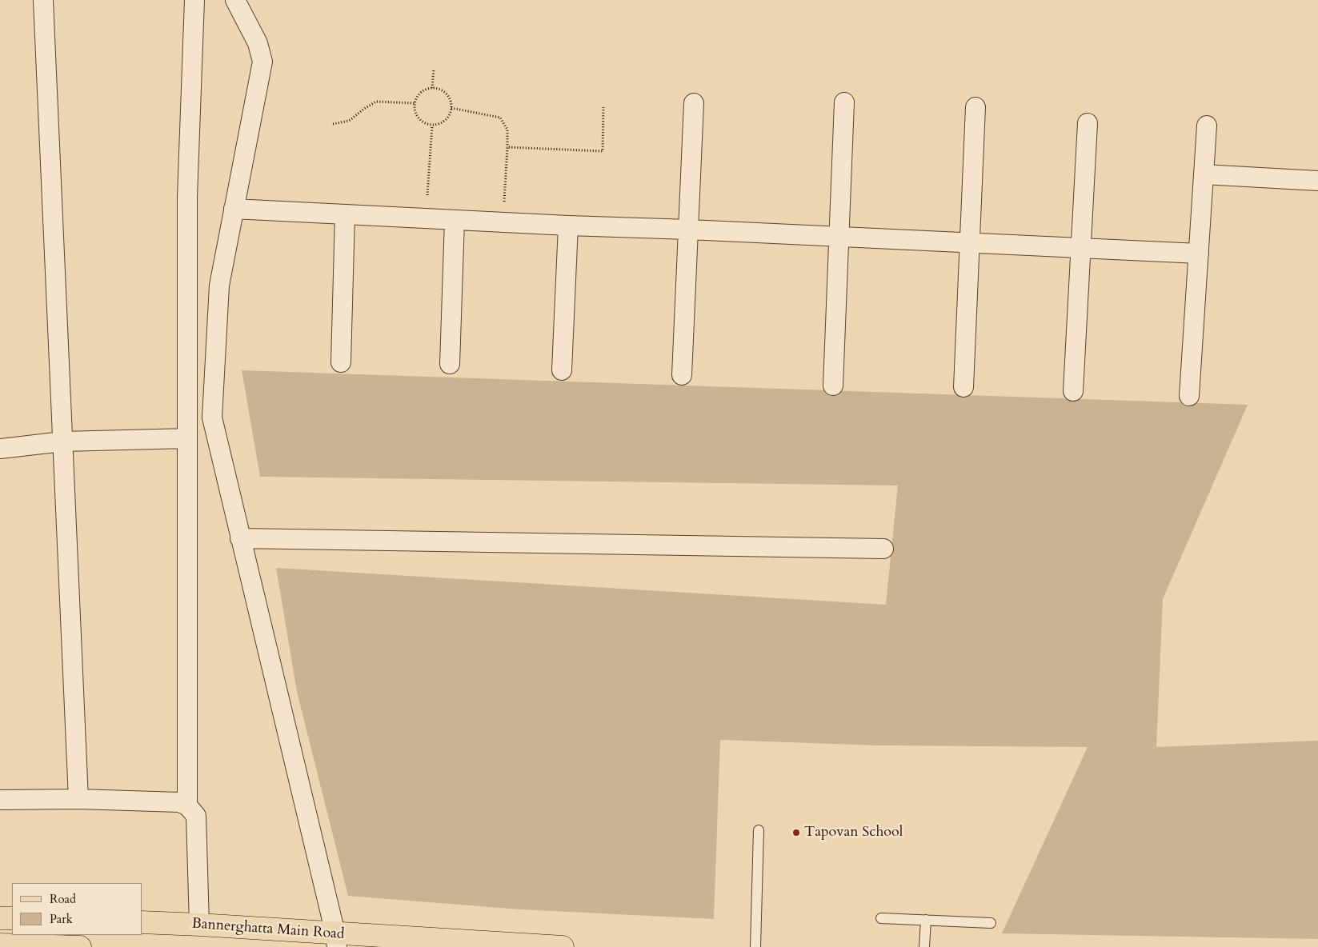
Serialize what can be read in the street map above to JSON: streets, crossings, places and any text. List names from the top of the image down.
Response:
{
  "streets": {
    "main road": ["Bannerghatta Main Road"]
  },
  "places": ["Tapovan School"],
  "legend": ["Road", "Park"]
}
